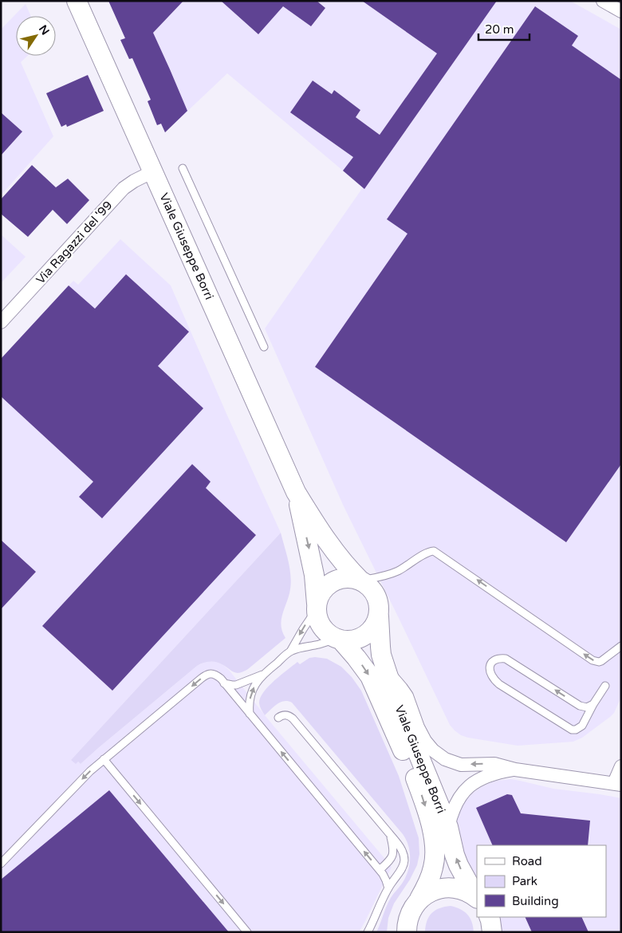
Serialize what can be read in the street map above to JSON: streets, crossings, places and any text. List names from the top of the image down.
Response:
{
  "streets": {
    "main road": ["Viale Giuseppe Borri"],
    "street": ["Via Ragazzi del '99"]
  },
  "crossings": [
    ["Via Ragazzi del '99", "Viale Giuseppe Borri"]
  ],
  "legend": ["Road", "Park", "Building"],
  "scale_bar": "20 m",
  "north": "top right"
}
